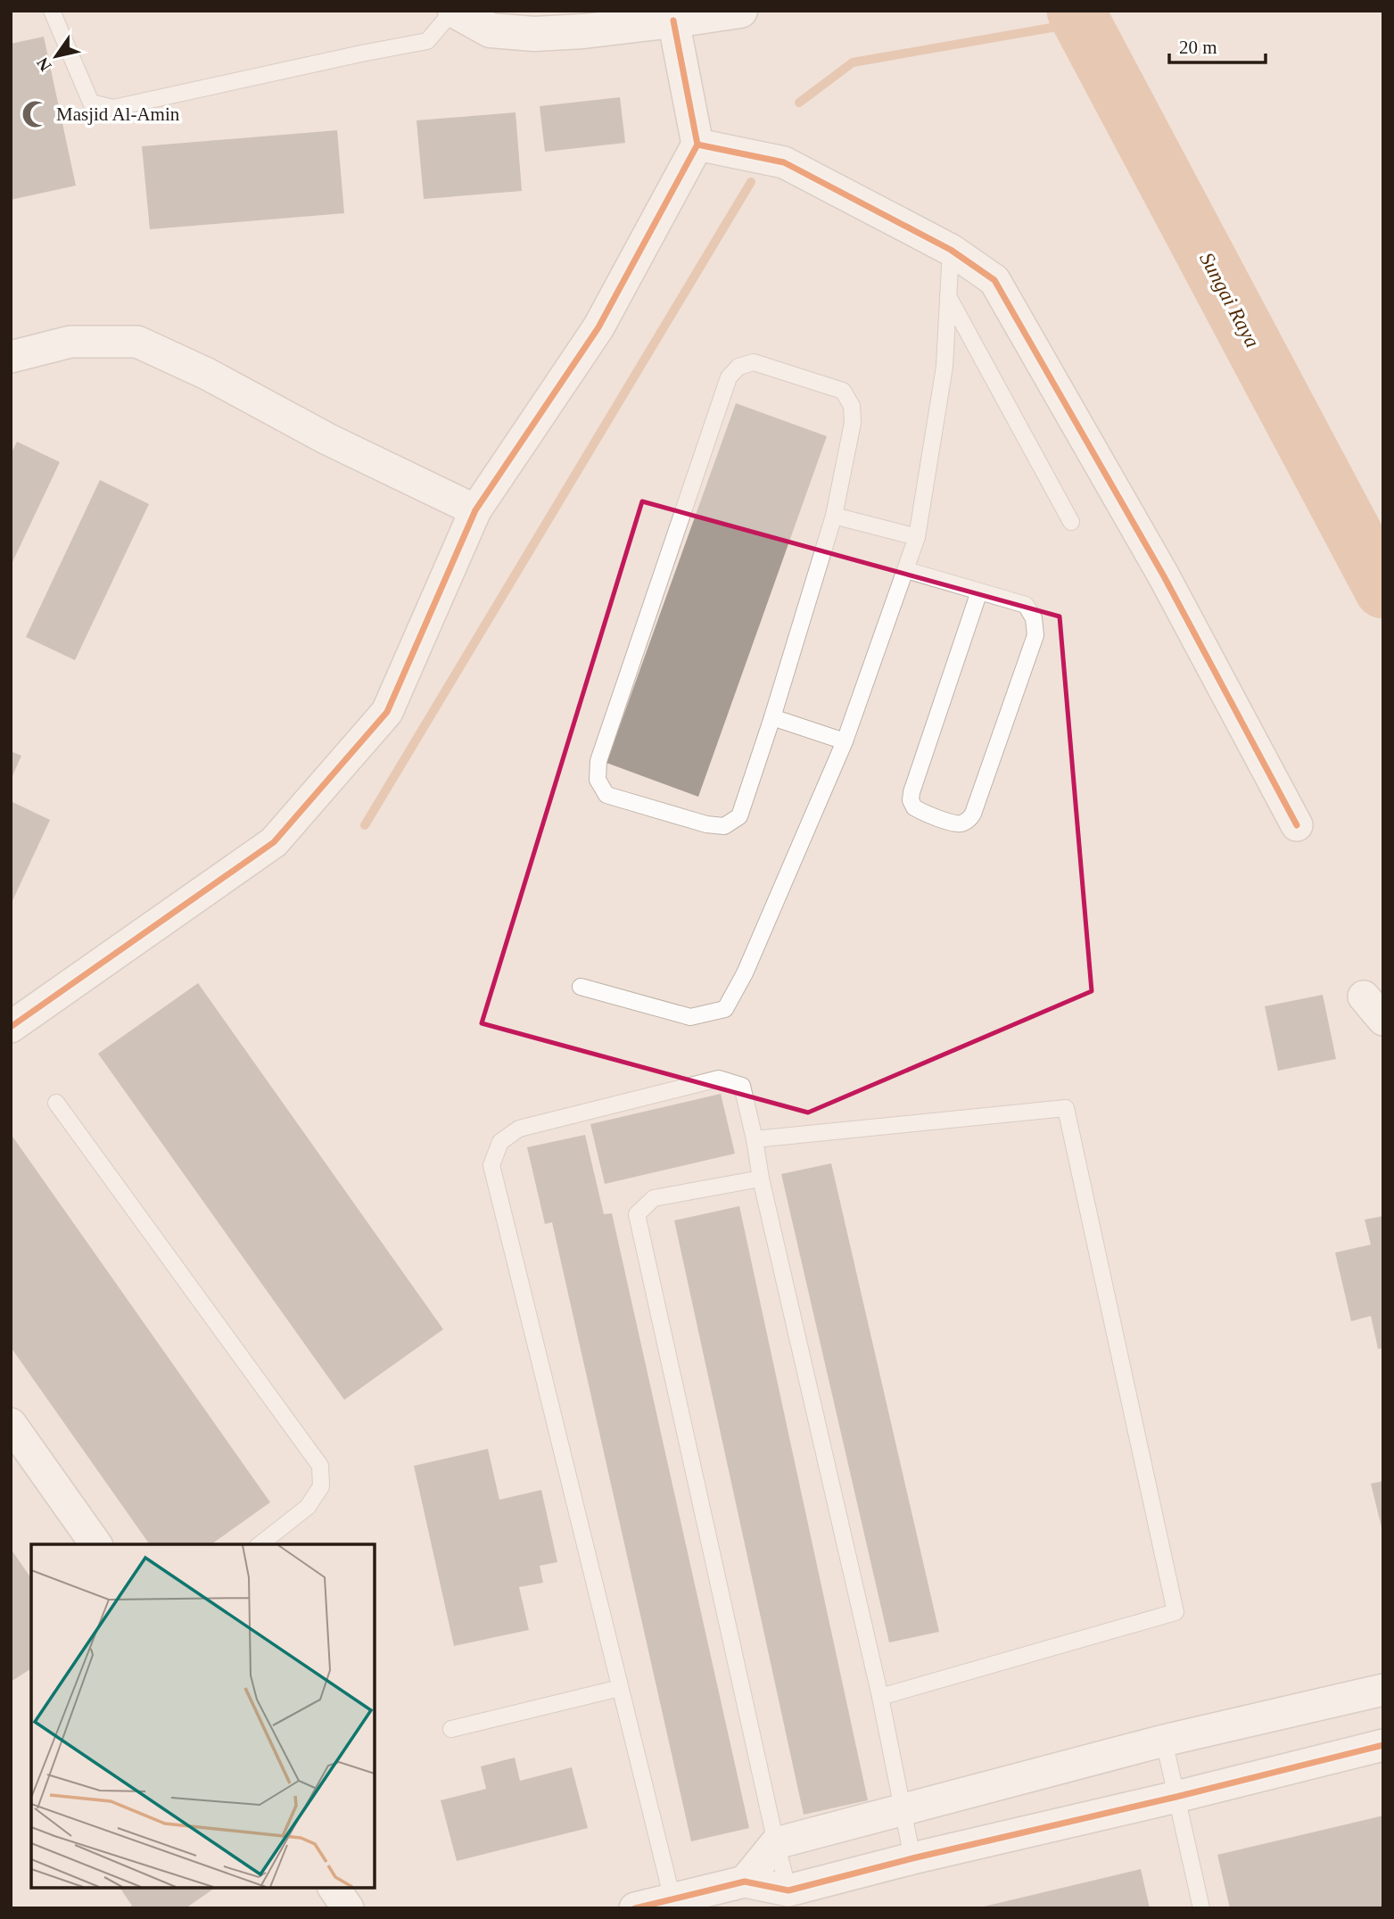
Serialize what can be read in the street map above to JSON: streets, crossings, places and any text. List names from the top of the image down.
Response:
{
  "water": ["Sungai Raya"],
  "places": {
    "mosque": ["Masjid Al-Amin"]
  },
  "scale_bar": "20 m",
  "north": "bottom left"
}
